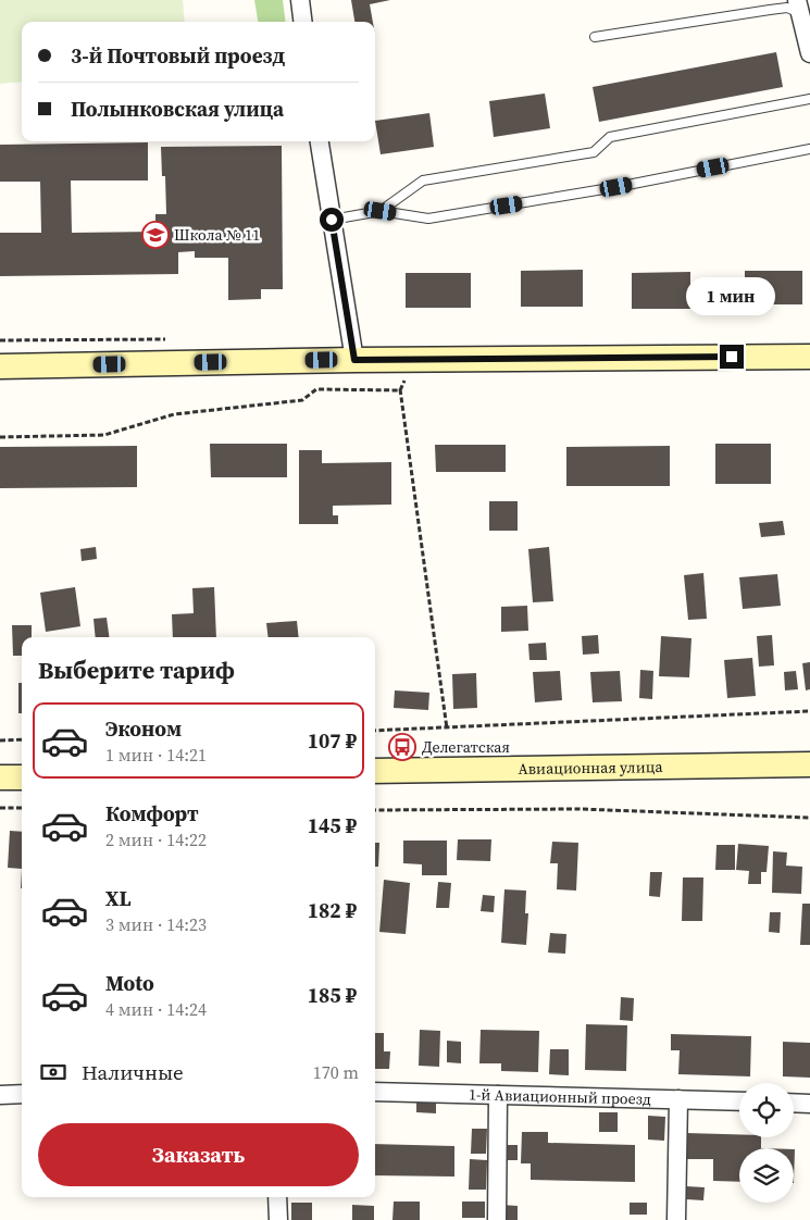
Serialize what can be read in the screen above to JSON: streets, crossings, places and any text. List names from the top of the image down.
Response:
{
  "streets": {
    "street": ["Авиационная улица", "1-й Авиационный проезд"]
  },
  "places": {
    "school or university": ["Школа № 11"],
    "bus stop": ["Делегатская"]
  },
  "page": {
    "banner": ["3-й Почтовый проезд", "Полынковская улица"],
    "bubble": "1 мин",
    "heading": "Выберите тариф",
    "list": [
      {
        "name": "Эконом",
        "note": "1 мин · 14:21",
        "value": "107 ₽"
      },
      {
        "name": "Комфорт",
        "note": "2 мин · 14:22",
        "value": "145 ₽"
      },
      {
        "name": "XL",
        "note": "3 мин · 14:23",
        "value": "182 ₽"
      },
      {
        "name": "Moto",
        "note": "4 мин · 14:24",
        "value": "185 ₽"
      }
    ],
    "pay": ["Наличные", "170 m"],
    "buttons": "Заказать"
  }
}
